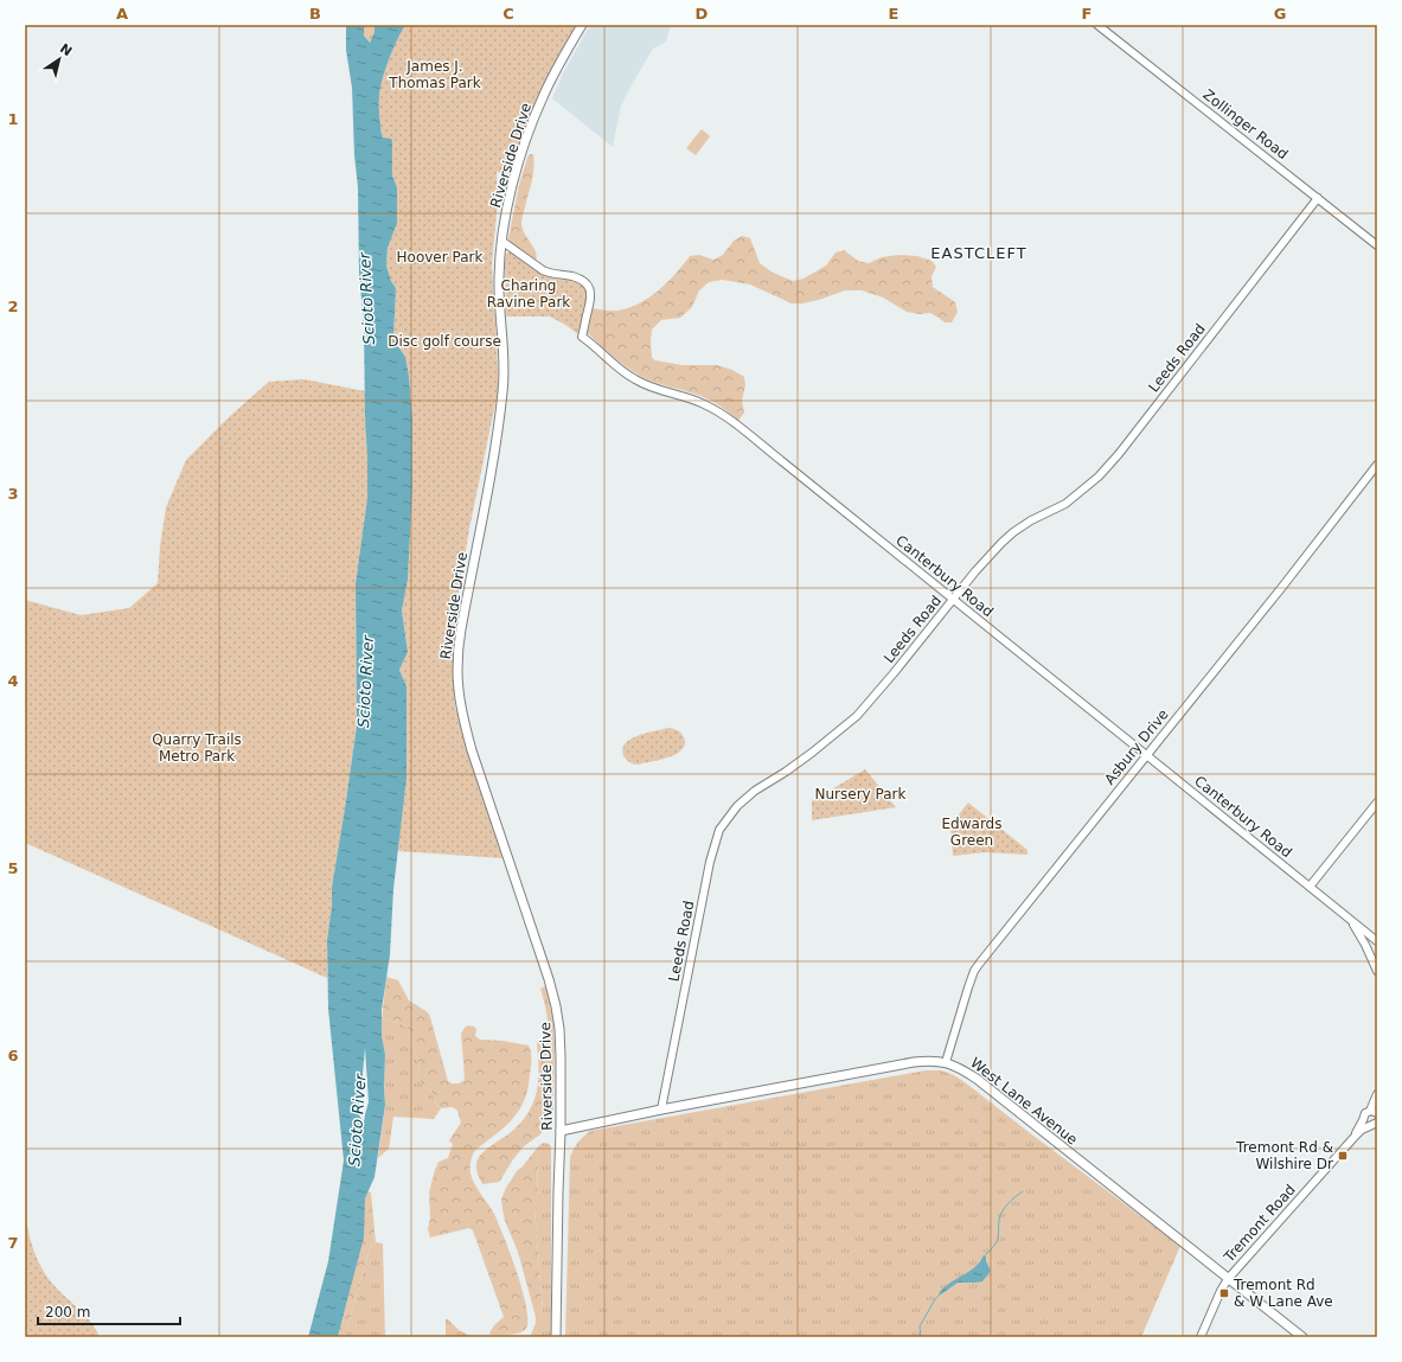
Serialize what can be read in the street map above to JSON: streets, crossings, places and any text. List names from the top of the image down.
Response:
{
  "streets": {
    "main road": ["Riverside Drive", "West Lane Avenue"],
    "street": [
      "Zollinger Road",
      "Leeds Road",
      "Canterbury Road",
      "Asbury Drive",
      "Tremont Road"
    ]
  },
  "crossings": [
    ["Zollinger Road", "Leeds Road"],
    ["Riverside Drive", "Canterbury Road"],
    ["Riverside Drive", "West Lane Avenue"],
    ["Leeds Road", "Canterbury Road"],
    ["Leeds Road", "West Lane Avenue"],
    ["Canterbury Road", "Asbury Drive"],
    ["Asbury Drive", "West Lane Avenue"],
    ["West Lane Avenue", "Tremont Road"]
  ],
  "districts": ["EASTCLEFT"],
  "water": ["Scioto River"],
  "parks": [
    "James J. Thomas Park",
    "Hoover Park",
    "Charing Ravine Park",
    "Disc golf course",
    "Quarry Trails Metro Park",
    "Nursery Park",
    "Edwards Green"
  ],
  "places": {
    "transit": ["Tremont Rd & Wilshire Dr", "Tremont Rd & W Lane Ave"]
  },
  "scale_bar": "200 m",
  "north": "top right",
  "grid": {
    "columns": [
      "A",
      "B",
      "C",
      "D",
      "E",
      "F",
      "G"
    ],
    "rows": [
      "1",
      "2",
      "3",
      "4",
      "5",
      "6",
      "7"
    ]
  }
}
